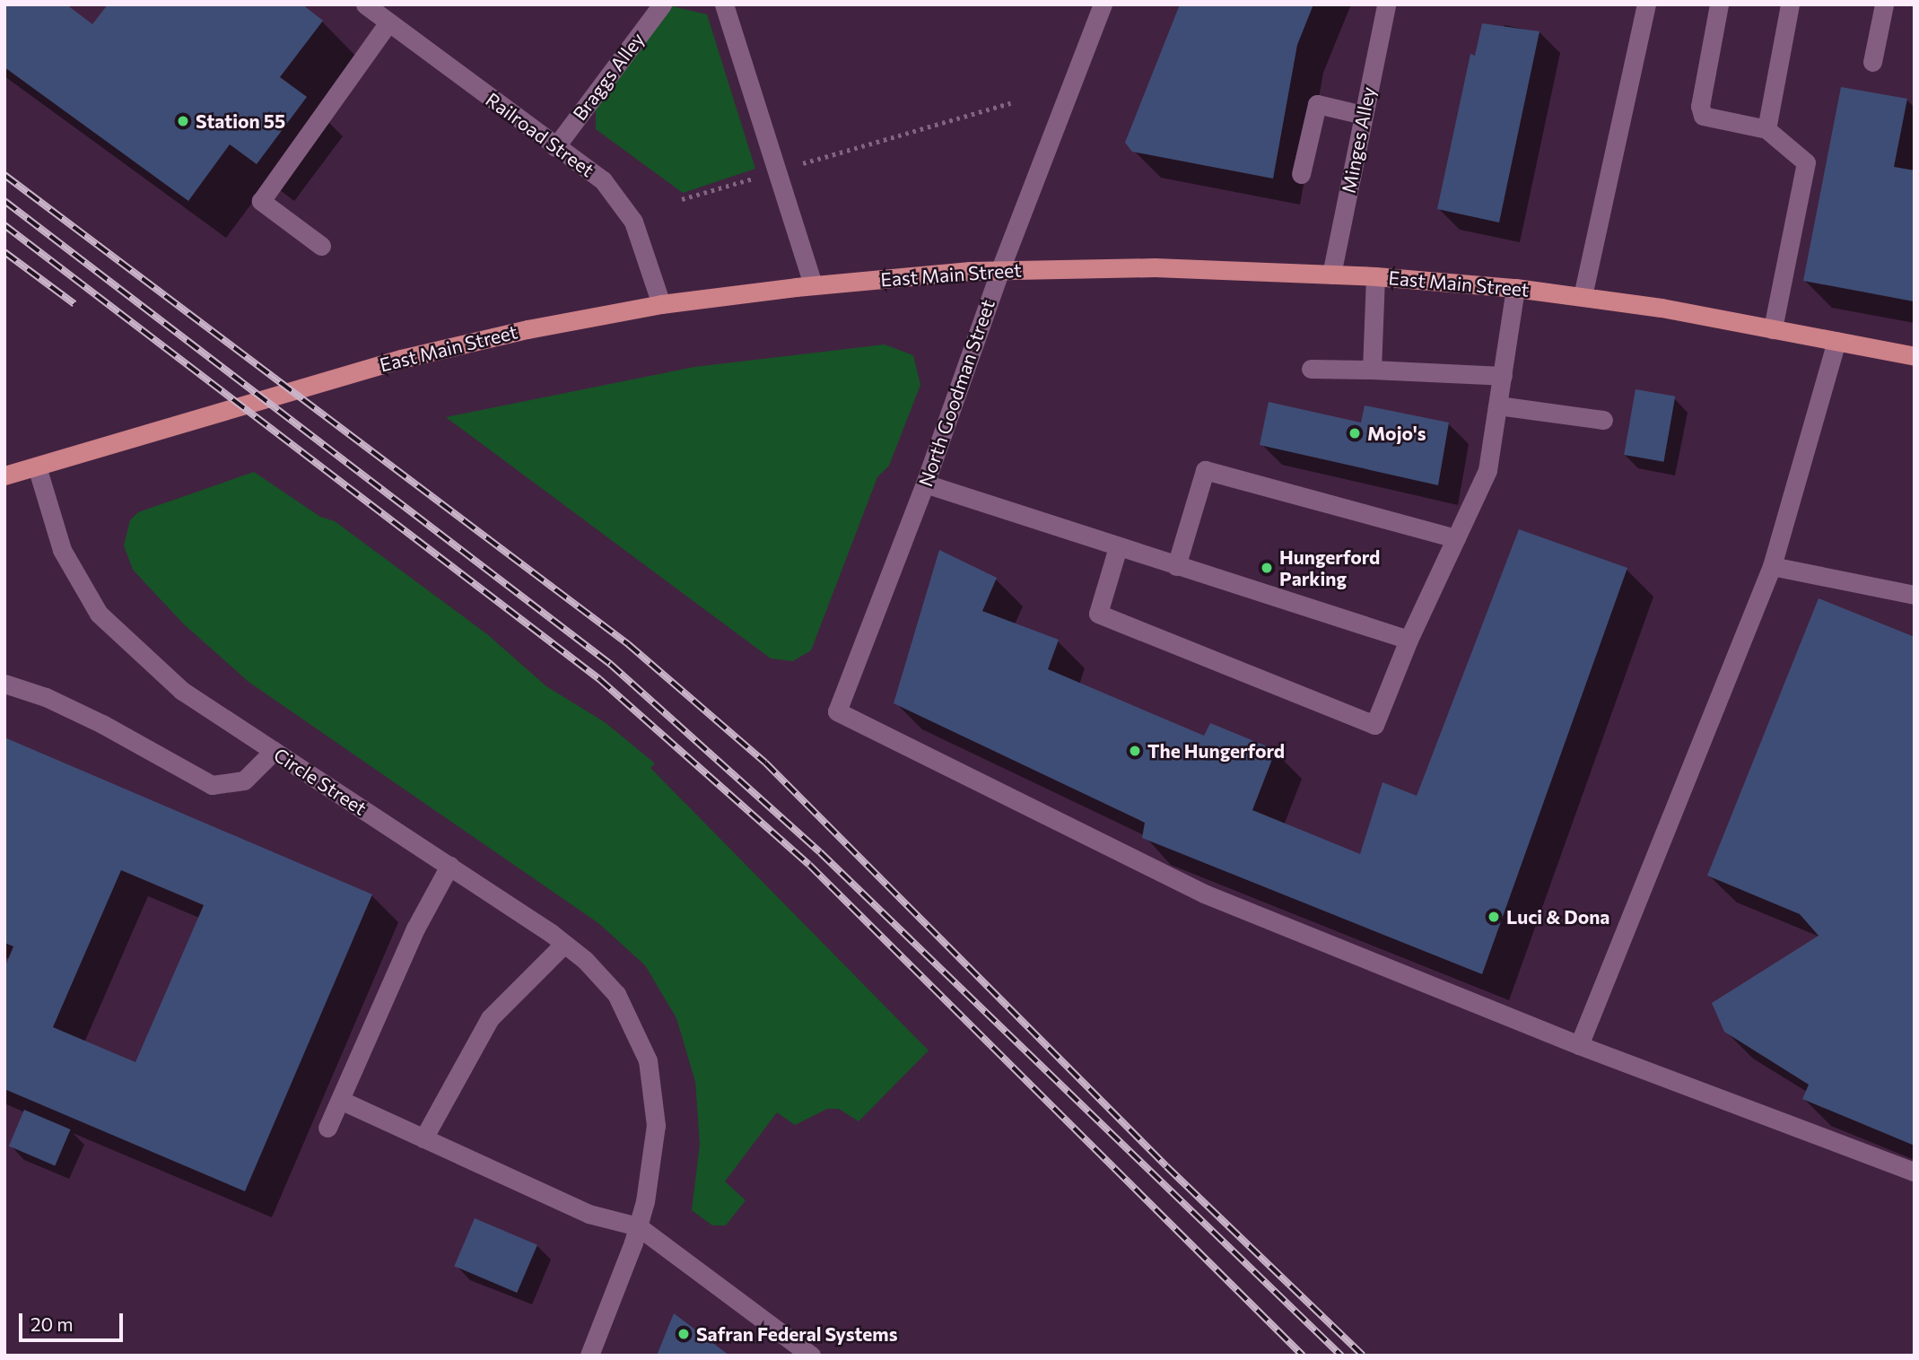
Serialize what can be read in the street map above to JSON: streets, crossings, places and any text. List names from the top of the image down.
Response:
{
  "streets": {
    "main road": [
      "Braggs Alley",
      "Railroad Street",
      "Minges Alley",
      "East Main Street",
      "North Goodman Street",
      "Circle Street"
    ]
  },
  "crossings": [
    ["Braggs Alley", "Railroad Street"],
    ["Railroad Street", "East Main Street"],
    ["Minges Alley", "East Main Street"],
    ["East Main Street", "North Goodman Street"],
    ["East Main Street", "Circle Street"]
  ],
  "places": [
    "Station 55",
    "Mojo's",
    "Hungerford Parking",
    "The Hungerford",
    "Luci & Dona",
    "Safran Federal Systems"
  ],
  "scale_bar": "20 m"
}
